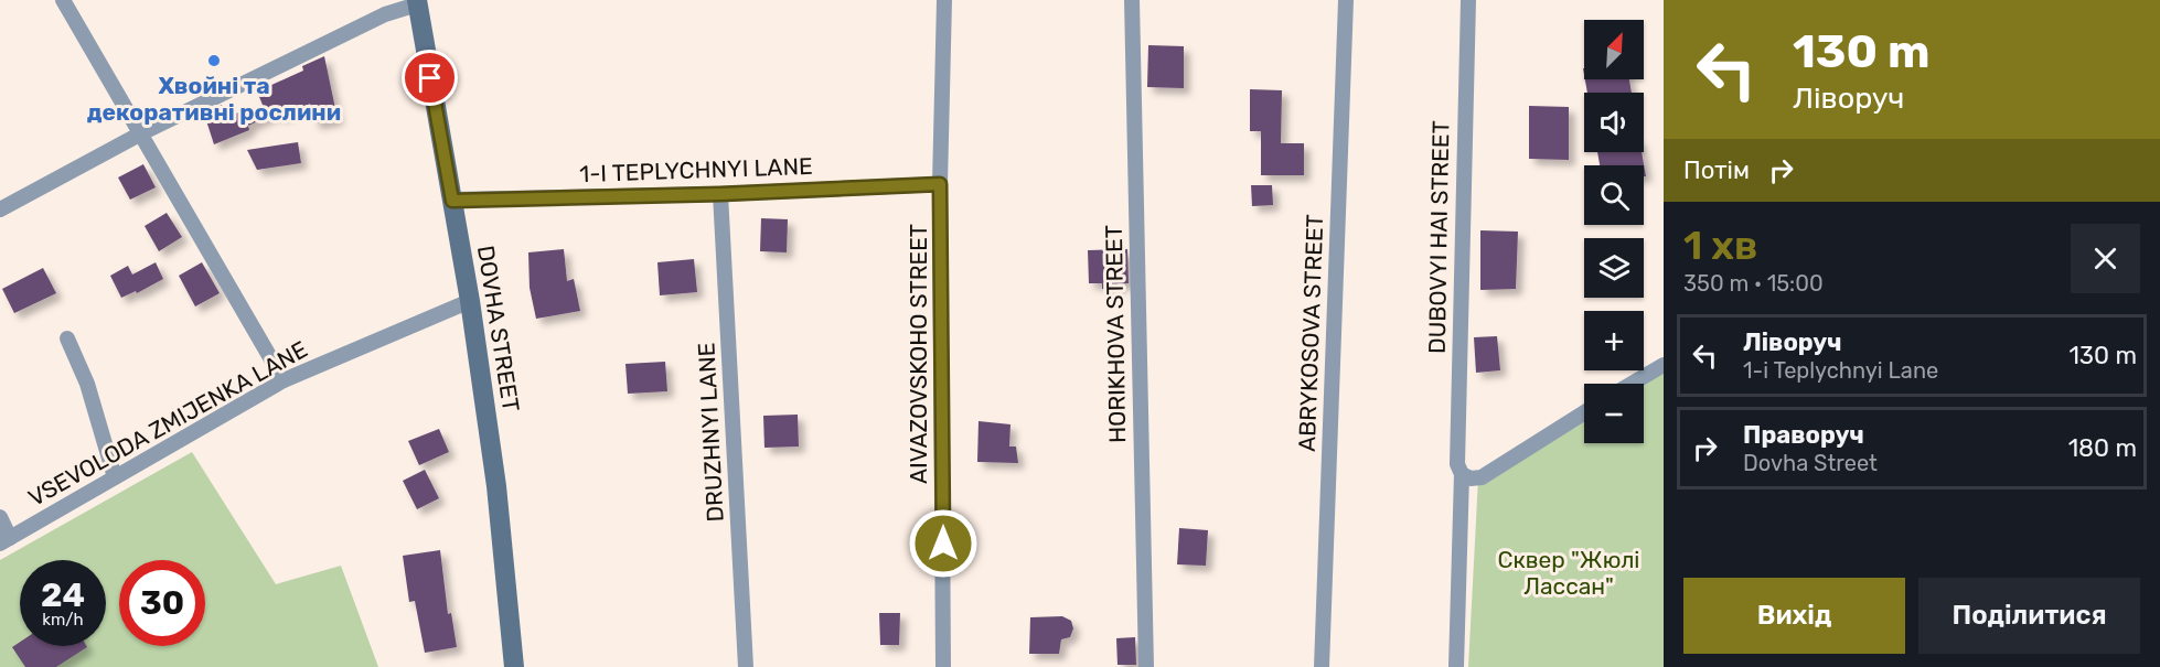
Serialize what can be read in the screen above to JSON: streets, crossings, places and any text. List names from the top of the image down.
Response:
{
  "streets": {
    "street": [
      "1-I TEPLYCHNYI LANE",
      "DUBOVYI HAI STREET",
      "DOVHA STREET",
      "ABRYKOSOVA STREET",
      "HORIKHOVA STREET",
      "AIVAZOVSKOHO STREET",
      "VSEVOLODA ZMIJENKA LANE",
      "DRUZHNYI LANE"
    ]
  },
  "crossings": [
    ["1-I TEPLYCHNYI LANE", "DOVHA STREET"],
    ["1-I TEPLYCHNYI LANE", "AIVAZOVSKOHO STREET"],
    ["1-I TEPLYCHNYI LANE", "DRUZHNYI LANE"],
    ["DOVHA STREET", "VSEVOLODA ZMIJENKA LANE"]
  ],
  "parks": ["Сквер \"Жюлі Лассан\""],
  "places": ["Хвойні та декоративні рослини"],
  "north": "top right",
  "page": {
    "turn": ["130 m", "Ліворуч"],
    "map_buttons": ["+", "−"],
    "then": "Потім",
    "heading": ["1 хв", "350 m · 15:00"],
    "list": [
      {
        "name": "Ліворуч",
        "note": "1-i Teplychnyi Lane",
        "value": "130 m"
      },
      {
        "name": "Праворуч",
        "note": "Dovha Street",
        "value": "180 m"
      }
    ],
    "speed": "24 km/h",
    "limit": "30",
    "buttons": ["Вихід", "Поділитися"]
  }
}
